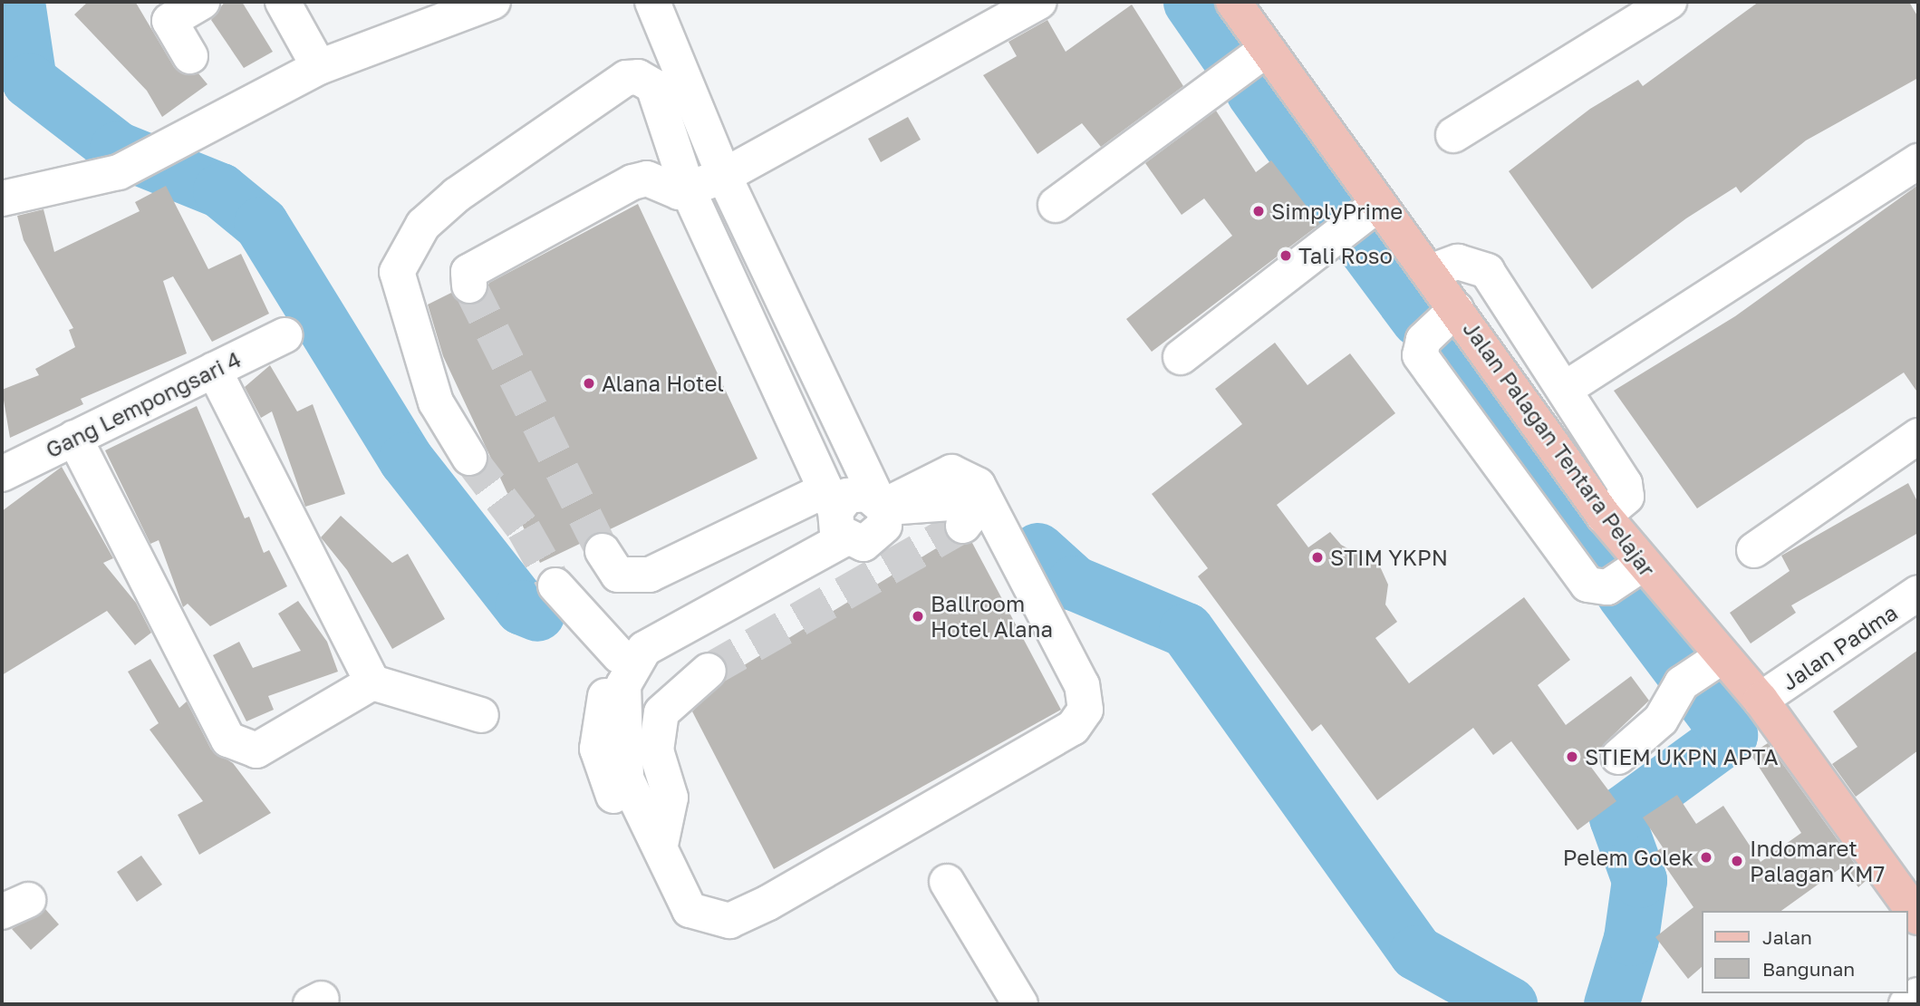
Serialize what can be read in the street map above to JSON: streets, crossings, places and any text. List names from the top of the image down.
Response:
{
  "streets": {
    "main road": ["Jalan Palagan Tentara Pelajar"],
    "street": ["Gang Lempongsari 4", "Jalan Padma"]
  },
  "crossings": [
    ["Jalan Palagan Tentara Pelajar", "Jalan Padma"]
  ],
  "places": [
    "SimplyPrime",
    "Tali Roso",
    "Alana Hotel",
    "STIM YKPN",
    "Ballroom Hotel Alana",
    "STIEM UKPN APTA",
    "Pelem Golek",
    "Indomaret Palagan KM7"
  ],
  "legend": ["Jalan", "Bangunan"]
}
